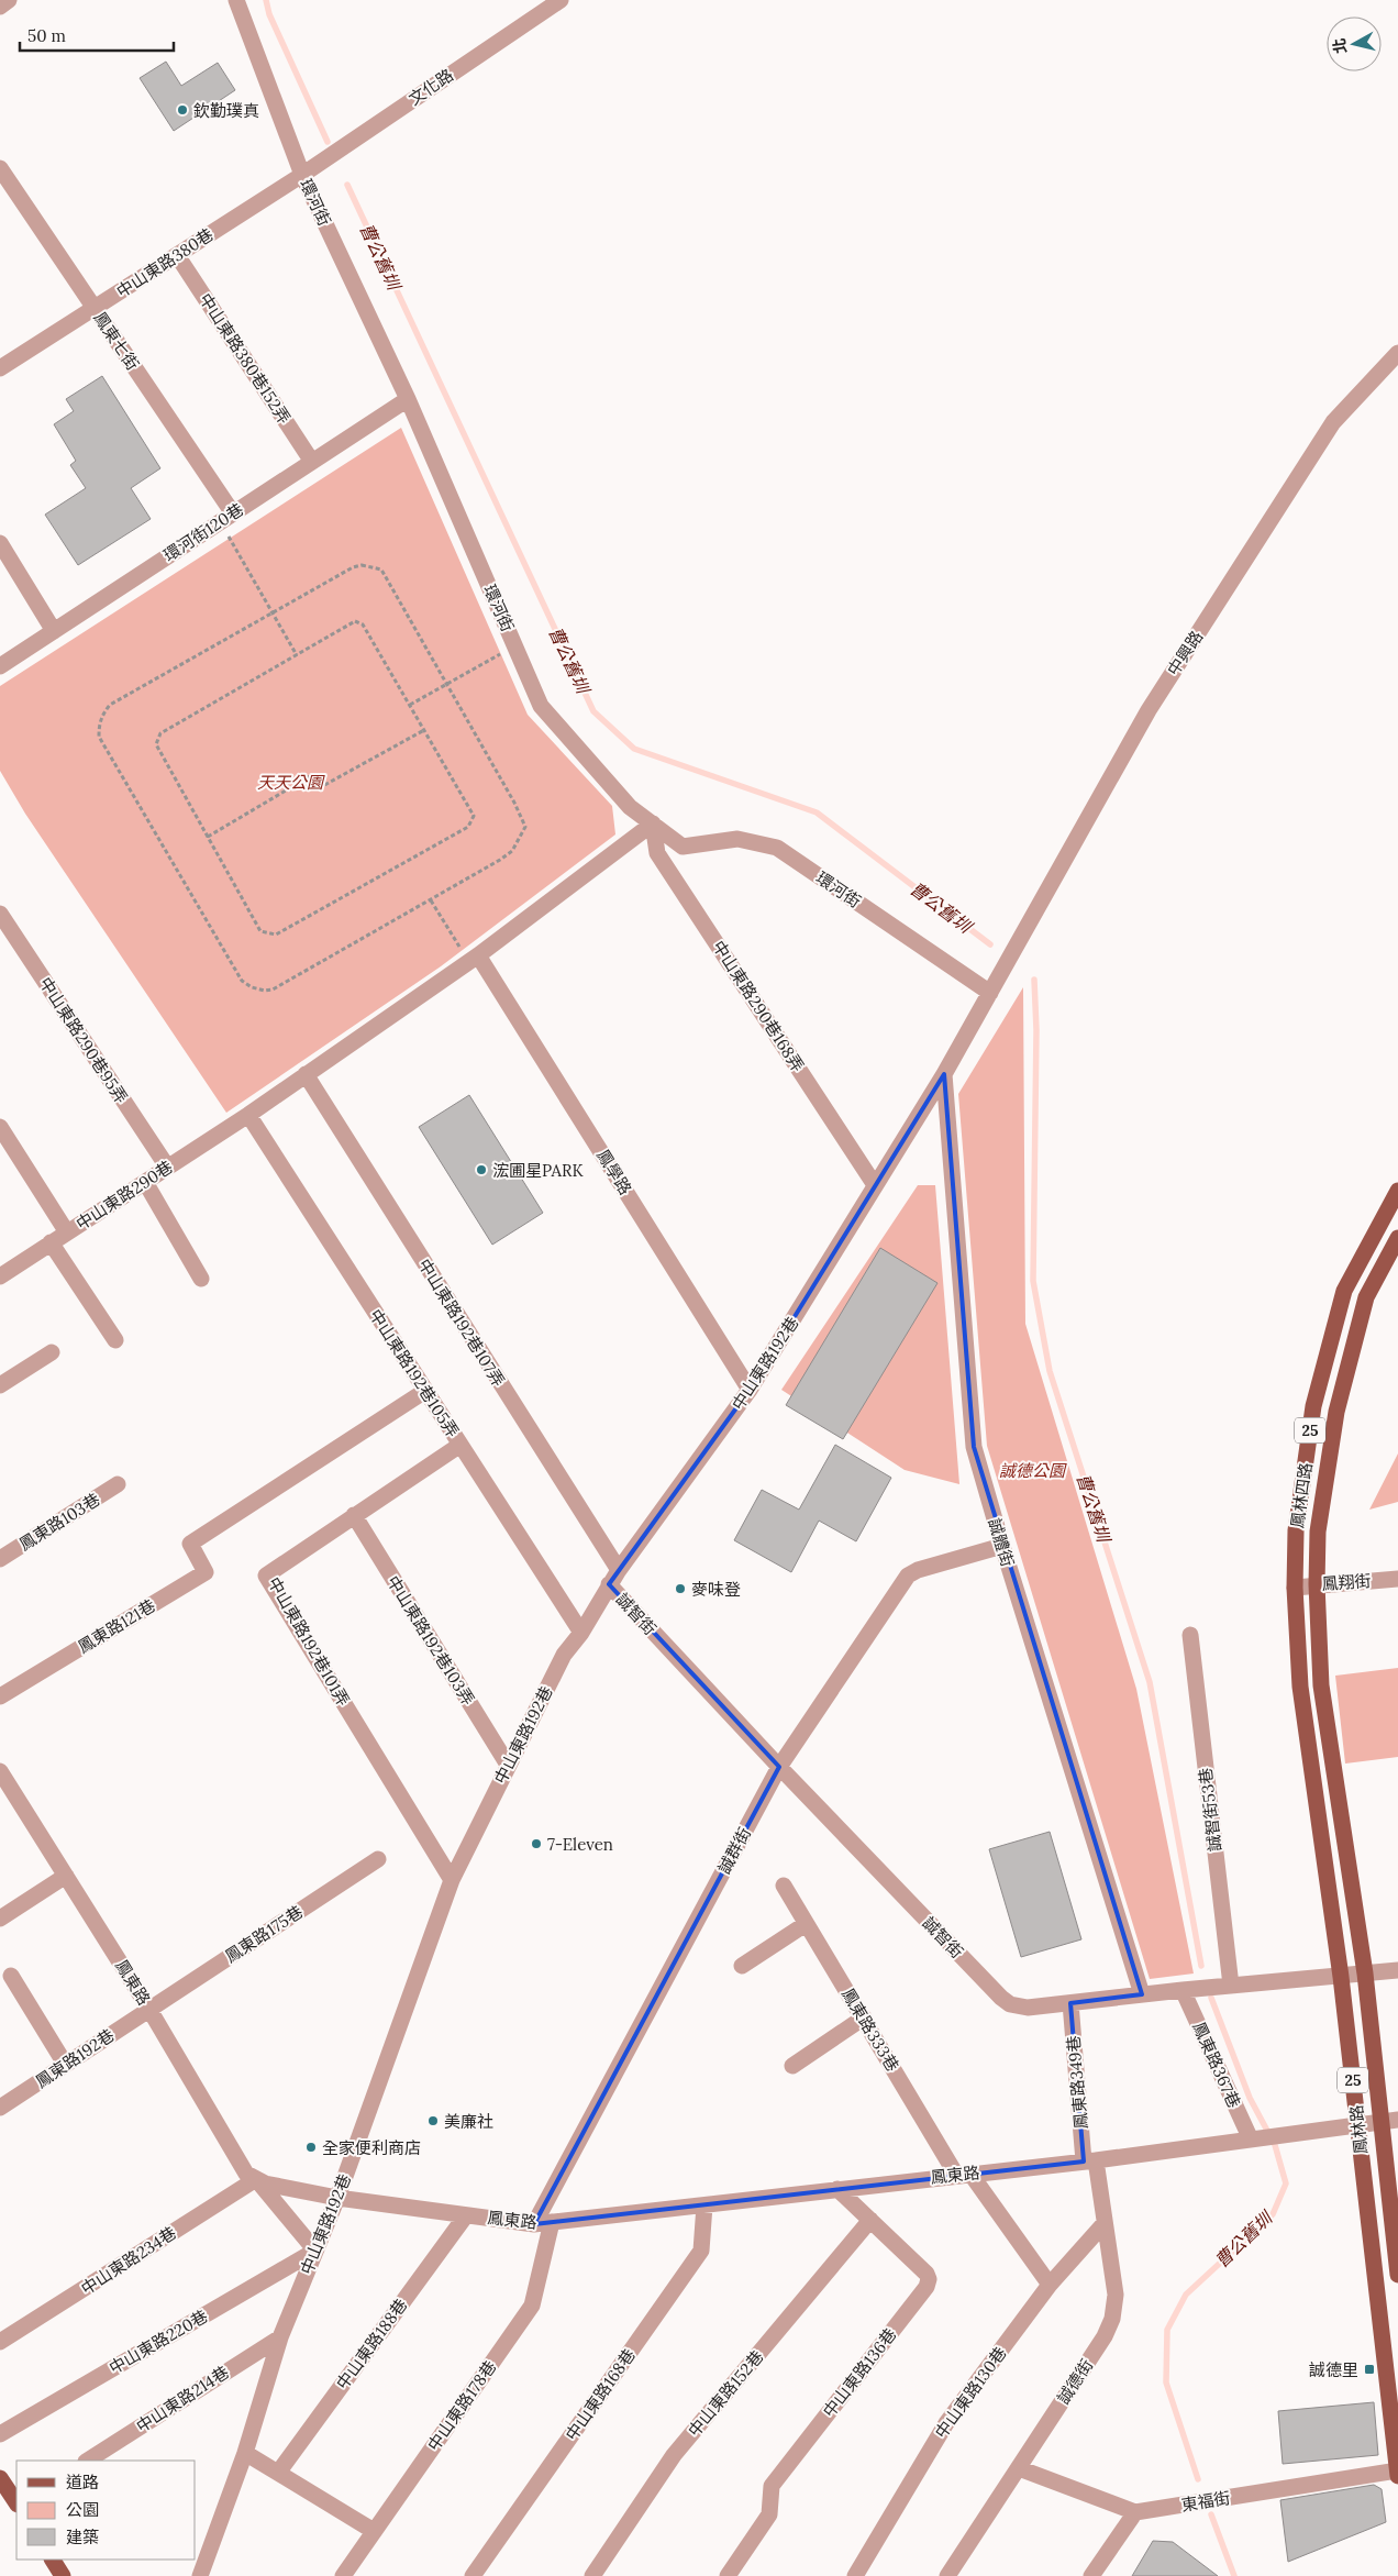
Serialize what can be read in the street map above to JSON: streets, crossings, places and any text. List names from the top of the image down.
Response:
{
  "streets": {
    "main road": ["25", "鳳林四路", "鳳林路"],
    "street": [
      "文化路",
      "環河街",
      "中山東路380巷",
      "鳳東七街",
      "中山東路380巷152弄",
      "環河街120巷",
      "中興路",
      "中山東路290巷168弄",
      "中山東路290巷95弄",
      "鳳學路",
      "中山東路290巷",
      "中山東路192巷107弄",
      "中山東路192巷",
      "中山東路192巷105弄",
      "鳳東路103巷",
      "誠體街",
      "鳳翔街",
      "誠智街",
      "鳳東路121巷",
      "中山東路192巷103弄",
      "中山東路192巷101弄",
      "誠智街53巷",
      "誠群街",
      "鳳東路175巷",
      "鳳東路",
      "鳳東路333巷",
      "鳳東路192巷",
      "鳳東路367巷",
      "鳳東路349巷",
      "中山東路234巷",
      "中山東路220巷",
      "中山東路188巷",
      "中山東路136巷",
      "誠德街",
      "中山東路130巷",
      "中山東路152巷",
      "中山東路168巷",
      "中山東路214巷",
      "中山東路178巷",
      "東福街"
    ]
  },
  "crossings": [
    ["文化路", "環河街"],
    ["文化路", "中山東路380巷"],
    ["環河街", "中山東路380巷"],
    ["環河街", "環河街120巷"],
    ["環河街", "中山東路290巷168弄"],
    ["環河街", "中山東路290巷"],
    ["環河街", "中山東路192巷"],
    ["中山東路380巷", "鳳東七街"],
    ["中山東路380巷", "中山東路380巷152弄"],
    ["鳳東七街", "環河街120巷"],
    ["中山東路380巷152弄", "環河街120巷"],
    ["中興路", "中山東路192巷"],
    ["中山東路290巷168弄", "中山東路290巷"],
    ["中山東路290巷168弄", "中山東路192巷"],
    ["中山東路290巷95弄", "中山東路290巷"],
    ["鳳學路", "中山東路290巷"],
    ["鳳學路", "中山東路192巷"],
    ["中山東路290巷", "中山東路192巷107弄"],
    ["中山東路290巷", "中山東路192巷105弄"],
    ["中山東路192巷107弄", "中山東路192巷"],
    ["中山東路192巷", "中山東路192巷105弄"],
    ["中山東路192巷", "誠體街"],
    ["中山東路192巷", "誠智街"],
    ["中山東路192巷", "中山東路192巷103弄"],
    ["中山東路192巷", "中山東路192巷101弄"],
    ["中山東路192巷", "鳳東路"],
    ["中山東路192巷", "中山東路220巷"],
    ["中山東路192巷", "中山東路214巷"],
    ["中山東路192巷105弄", "鳳東路121巷"],
    ["中山東路192巷105弄", "中山東路192巷101弄"],
    ["鳳林四路", "鳳翔街"],
    ["鳳林四路", "鳳林路"],
    ["誠體街", "誠智街"],
    ["誠體街", "誠群街"],
    ["誠智街", "誠智街53巷"],
    ["誠智街", "誠群街"],
    ["誠智街", "鳳東路367巷"],
    ["誠智街", "鳳東路349巷"],
    ["誠智街", "鳳林路"],
    ["中山東路192巷103弄", "中山東路192巷101弄"],
    ["誠群街", "鳳東路"],
    ["鳳東路175巷", "鳳東路"],
    ["鳳東路175巷", "鳳東路192巷"],
    ["鳳東路", "鳳東路333巷"],
    ["鳳東路", "鳳東路192巷"],
    ["鳳東路", "鳳東路367巷"],
    ["鳳東路", "鳳東路349巷"],
    ["鳳東路", "鳳林路"],
    ["鳳東路", "中山東路234巷"],
    ["鳳東路", "中山東路188巷"],
    ["鳳東路", "中山東路136巷"],
    ["鳳東路", "誠德街"],
    ["鳳東路", "中山東路168巷"],
    ["鳳東路", "中山東路178巷"],
    ["鳳東路333巷", "中山東路130巷"],
    ["鳳東路349巷", "誠德街"],
    ["鳳林路", "東福街"],
    ["中山東路136巷", "中山東路152巷"],
    ["誠德街", "中山東路130巷"],
    ["誠德街", "東福街"]
  ],
  "water": ["曹公舊圳"],
  "parks": ["天天公園", "誠德公園"],
  "places": {
    "other": [
      "欽勤璞真",
      "浤圃星PARK",
      "麥味登",
      "7-Eleven",
      "美廉社",
      "全家便利商店"
    ],
    "transit": ["誠德里"]
  },
  "legend": ["道路", "公園", "建築"],
  "scale_bar": "50 m",
  "north": "left"
}
